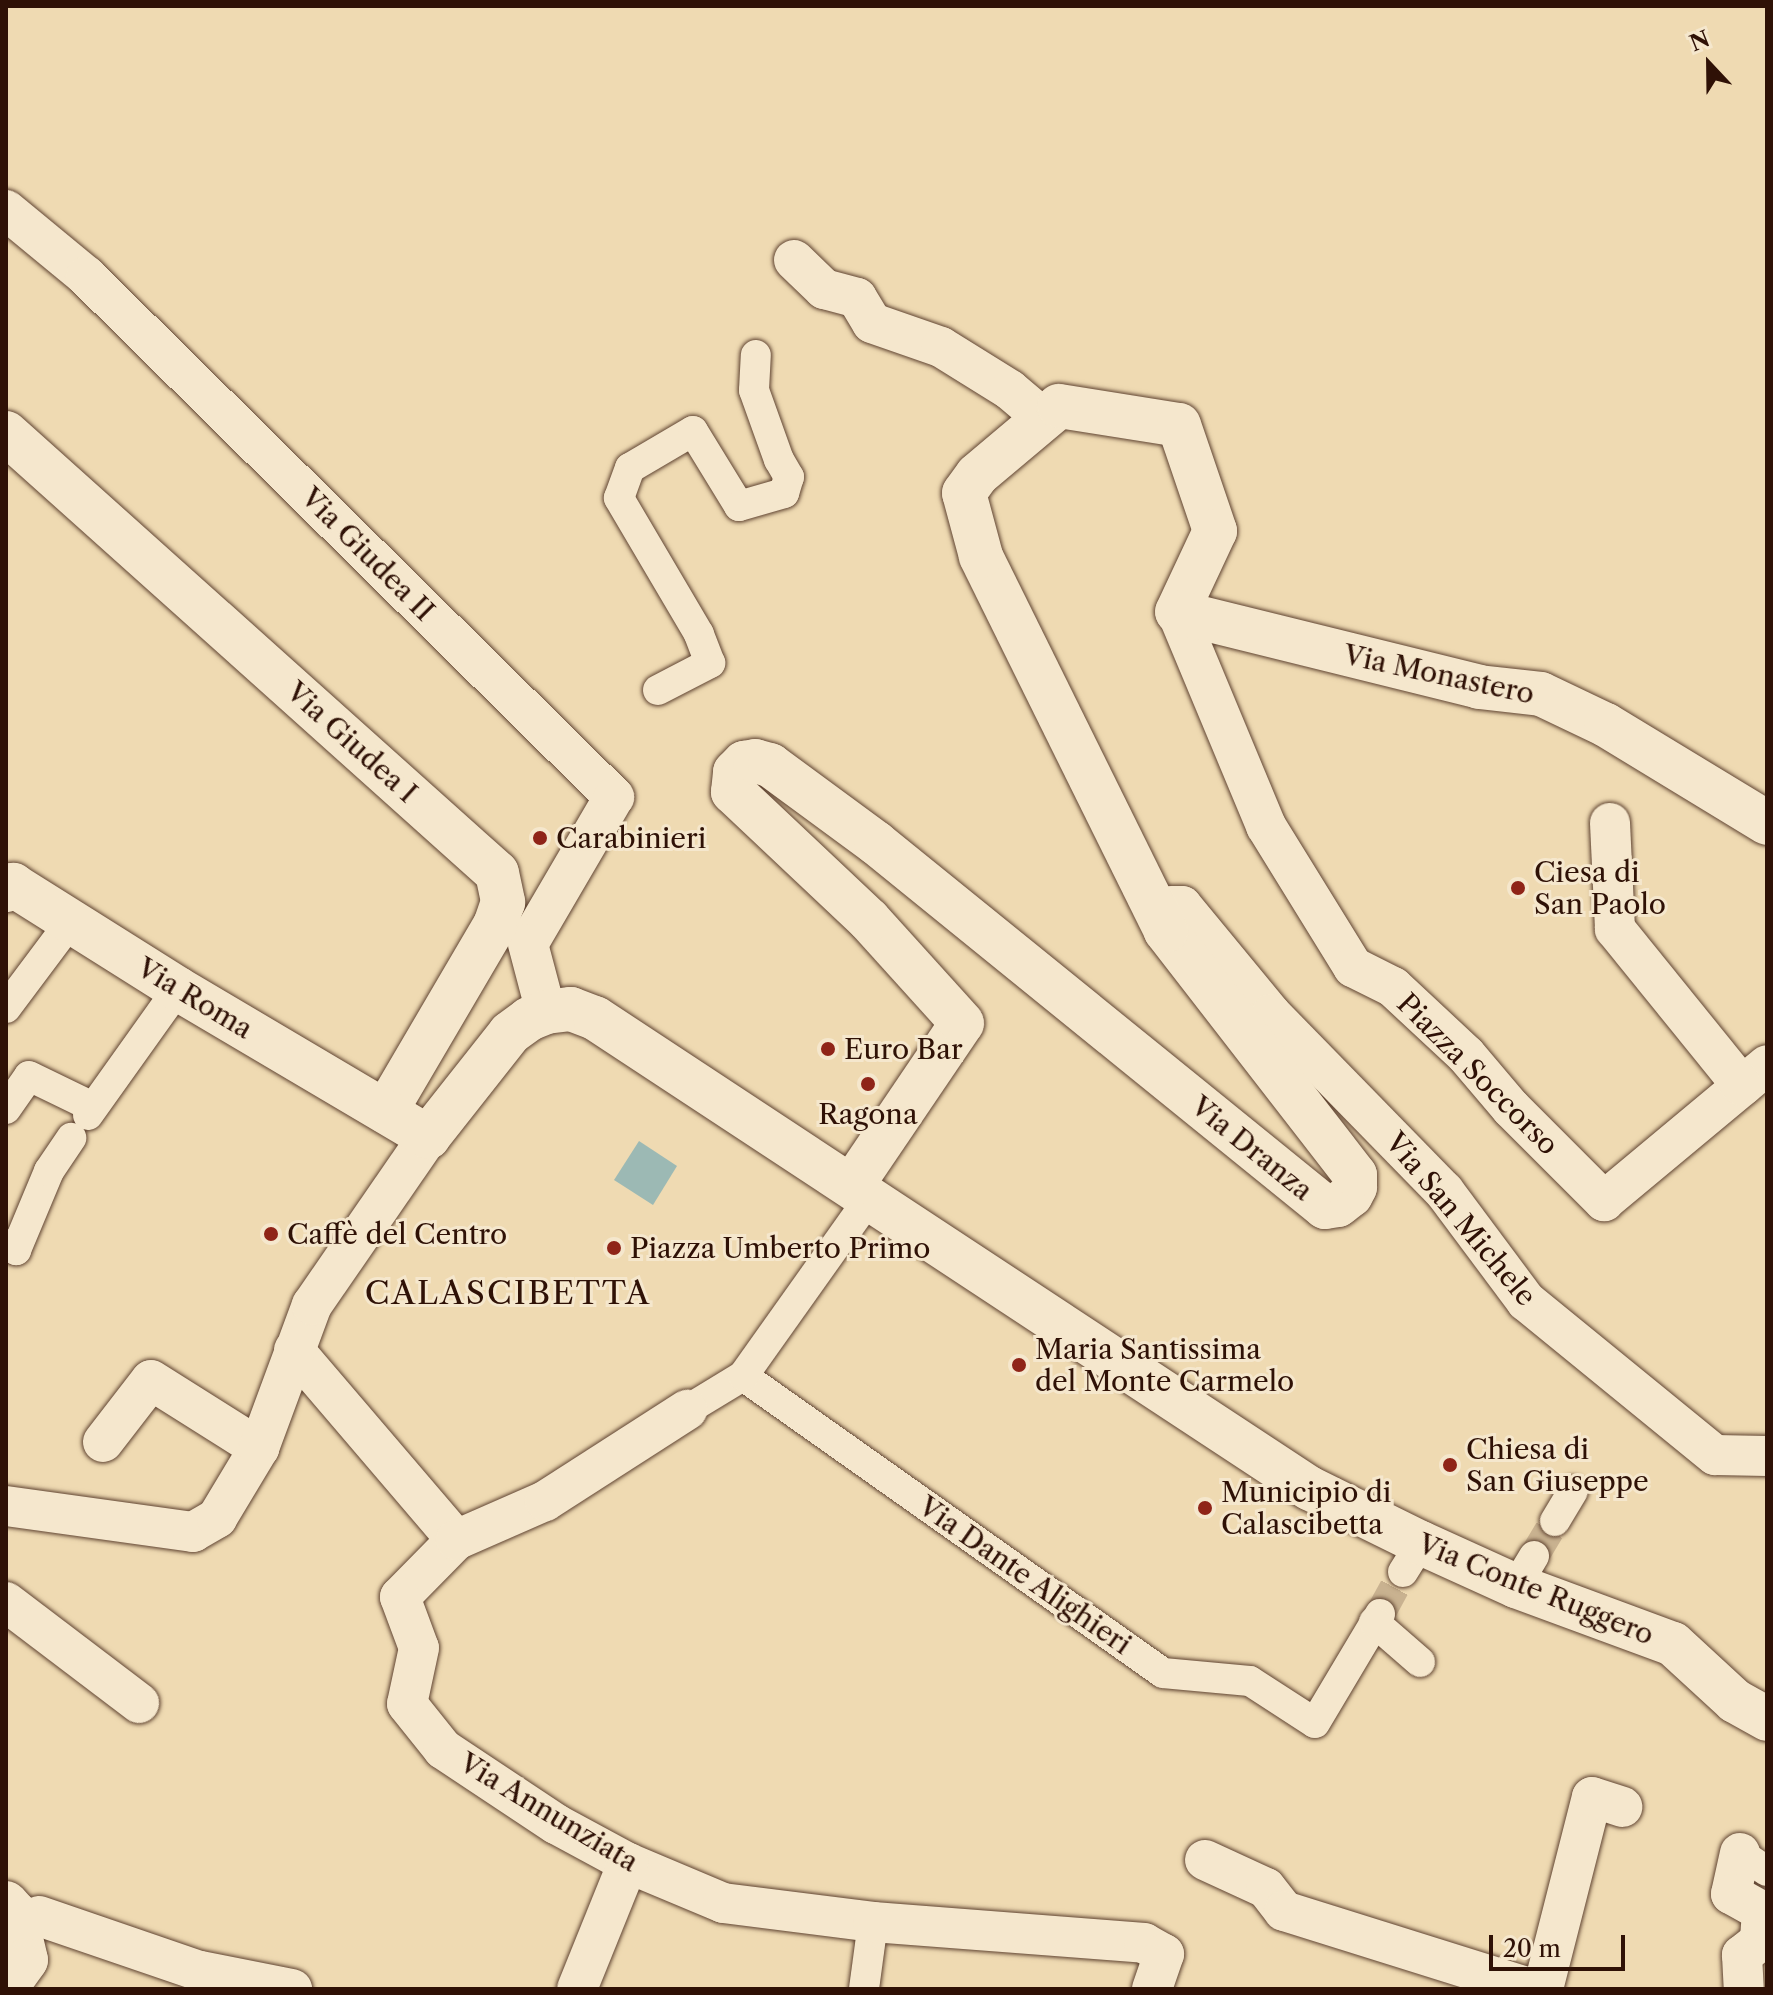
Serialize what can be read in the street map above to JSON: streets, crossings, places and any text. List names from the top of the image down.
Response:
{
  "streets": {
    "street": [
      "Via Giudea II",
      "Via Monastero",
      "Via Giudea I",
      "Via Roma",
      "Piazza Soccorso",
      "Via Dranza",
      "Via San Michele",
      "Via Dante Alighieri",
      "Via Conte Ruggero",
      "Via Annunziata"
    ]
  },
  "crossings": [
    ["Via Giudea II", "Via Conte Ruggero"],
    ["Via Monastero", "Piazza Soccorso"],
    ["Via Monastero", "Via Dranza"],
    ["Via Giudea I", "Via Roma"],
    ["Piazza Soccorso", "Via Dranza"],
    ["Via Dranza", "Via San Michele"],
    ["Via Dranza", "Via Conte Ruggero"]
  ],
  "districts": ["CALASCIBETTA"],
  "places": [
    "Carabinieri",
    "Ciesa di San Paolo",
    "Euro Bar",
    "Ragona",
    "Caffè del Centro",
    "Piazza Umberto Primo",
    "Maria Santissima del Monte Carmelo",
    "Chiesa di San Giuseppe",
    "Municipio di Calascibetta"
  ],
  "scale_bar": "20 m",
  "north": "top"
}
